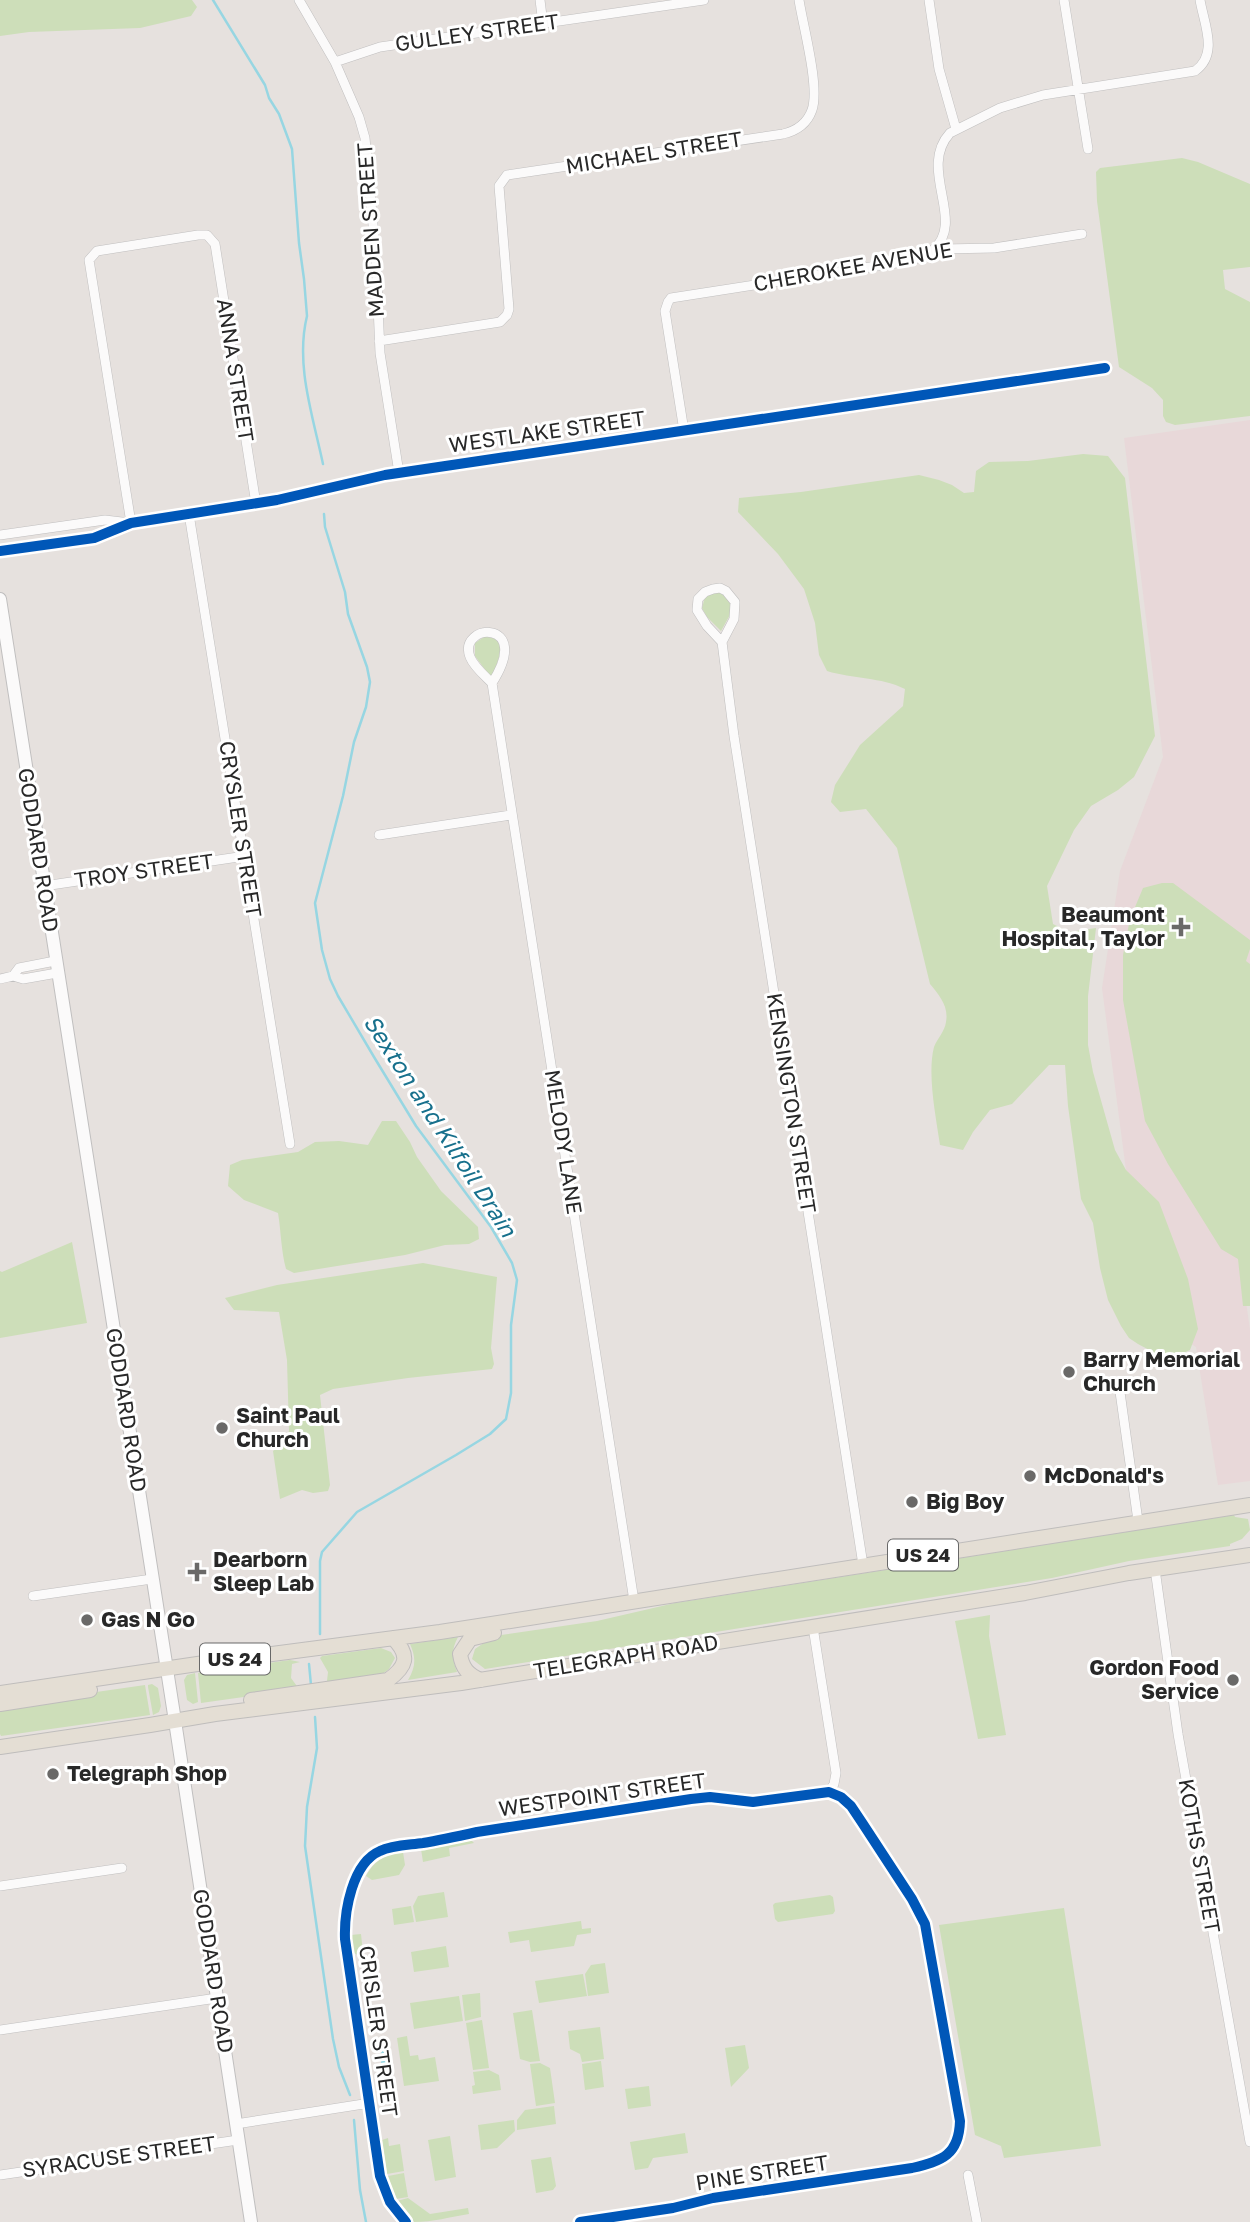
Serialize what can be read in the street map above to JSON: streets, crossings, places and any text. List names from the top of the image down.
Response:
{
  "streets": {
    "main road": ["GODDARD ROAD", "US 24", "TELEGRAPH ROAD"],
    "street": [
      "GULLEY STREET",
      "MICHAEL STREET",
      "MADDEN STREET",
      "CHEROKEE AVENUE",
      "ANNA STREET",
      "WESTLAKE STREET",
      "CRYSLER STREET",
      "TROY STREET",
      "KENSINGTON STREET",
      "MELODY LANE",
      "WESTPOINT STREET",
      "KOTHS STREET",
      "CRISLER STREET",
      "SYRACUSE STREET",
      "PINE STREET"
    ]
  },
  "crossings": [
    ["GULLEY STREET", "MADDEN STREET"],
    ["MICHAEL STREET", "MADDEN STREET"],
    ["MADDEN STREET", "WESTLAKE STREET"],
    ["CHEROKEE AVENUE", "WESTLAKE STREET"],
    ["ANNA STREET", "WESTLAKE STREET"],
    ["WESTLAKE STREET", "CRYSLER STREET"],
    ["CRYSLER STREET", "TROY STREET"],
    ["GODDARD ROAD", "TROY STREET"],
    ["GODDARD ROAD", "US 24"],
    ["GODDARD ROAD", "TELEGRAPH ROAD"],
    ["GODDARD ROAD", "SYRACUSE STREET"],
    ["KENSINGTON STREET", "US 24"],
    ["MELODY LANE", "US 24"],
    ["TELEGRAPH ROAD", "KOTHS STREET"],
    ["WESTPOINT STREET", "CRISLER STREET"],
    ["WESTPOINT STREET", "PINE STREET"],
    ["CRISLER STREET", "SYRACUSE STREET"]
  ],
  "water": ["Sexton and Kilfoil Drain"],
  "places": {
    "health": ["Beaumont Hospital, Taylor", "Dearborn Sleep Lab"],
    "other": [
      "Barry Memorial Church",
      "Saint Paul Church",
      "McDonald's",
      "Big Boy",
      "Gas N Go",
      "Gordon Food Service",
      "Telegraph Shop"
    ]
  }
}
